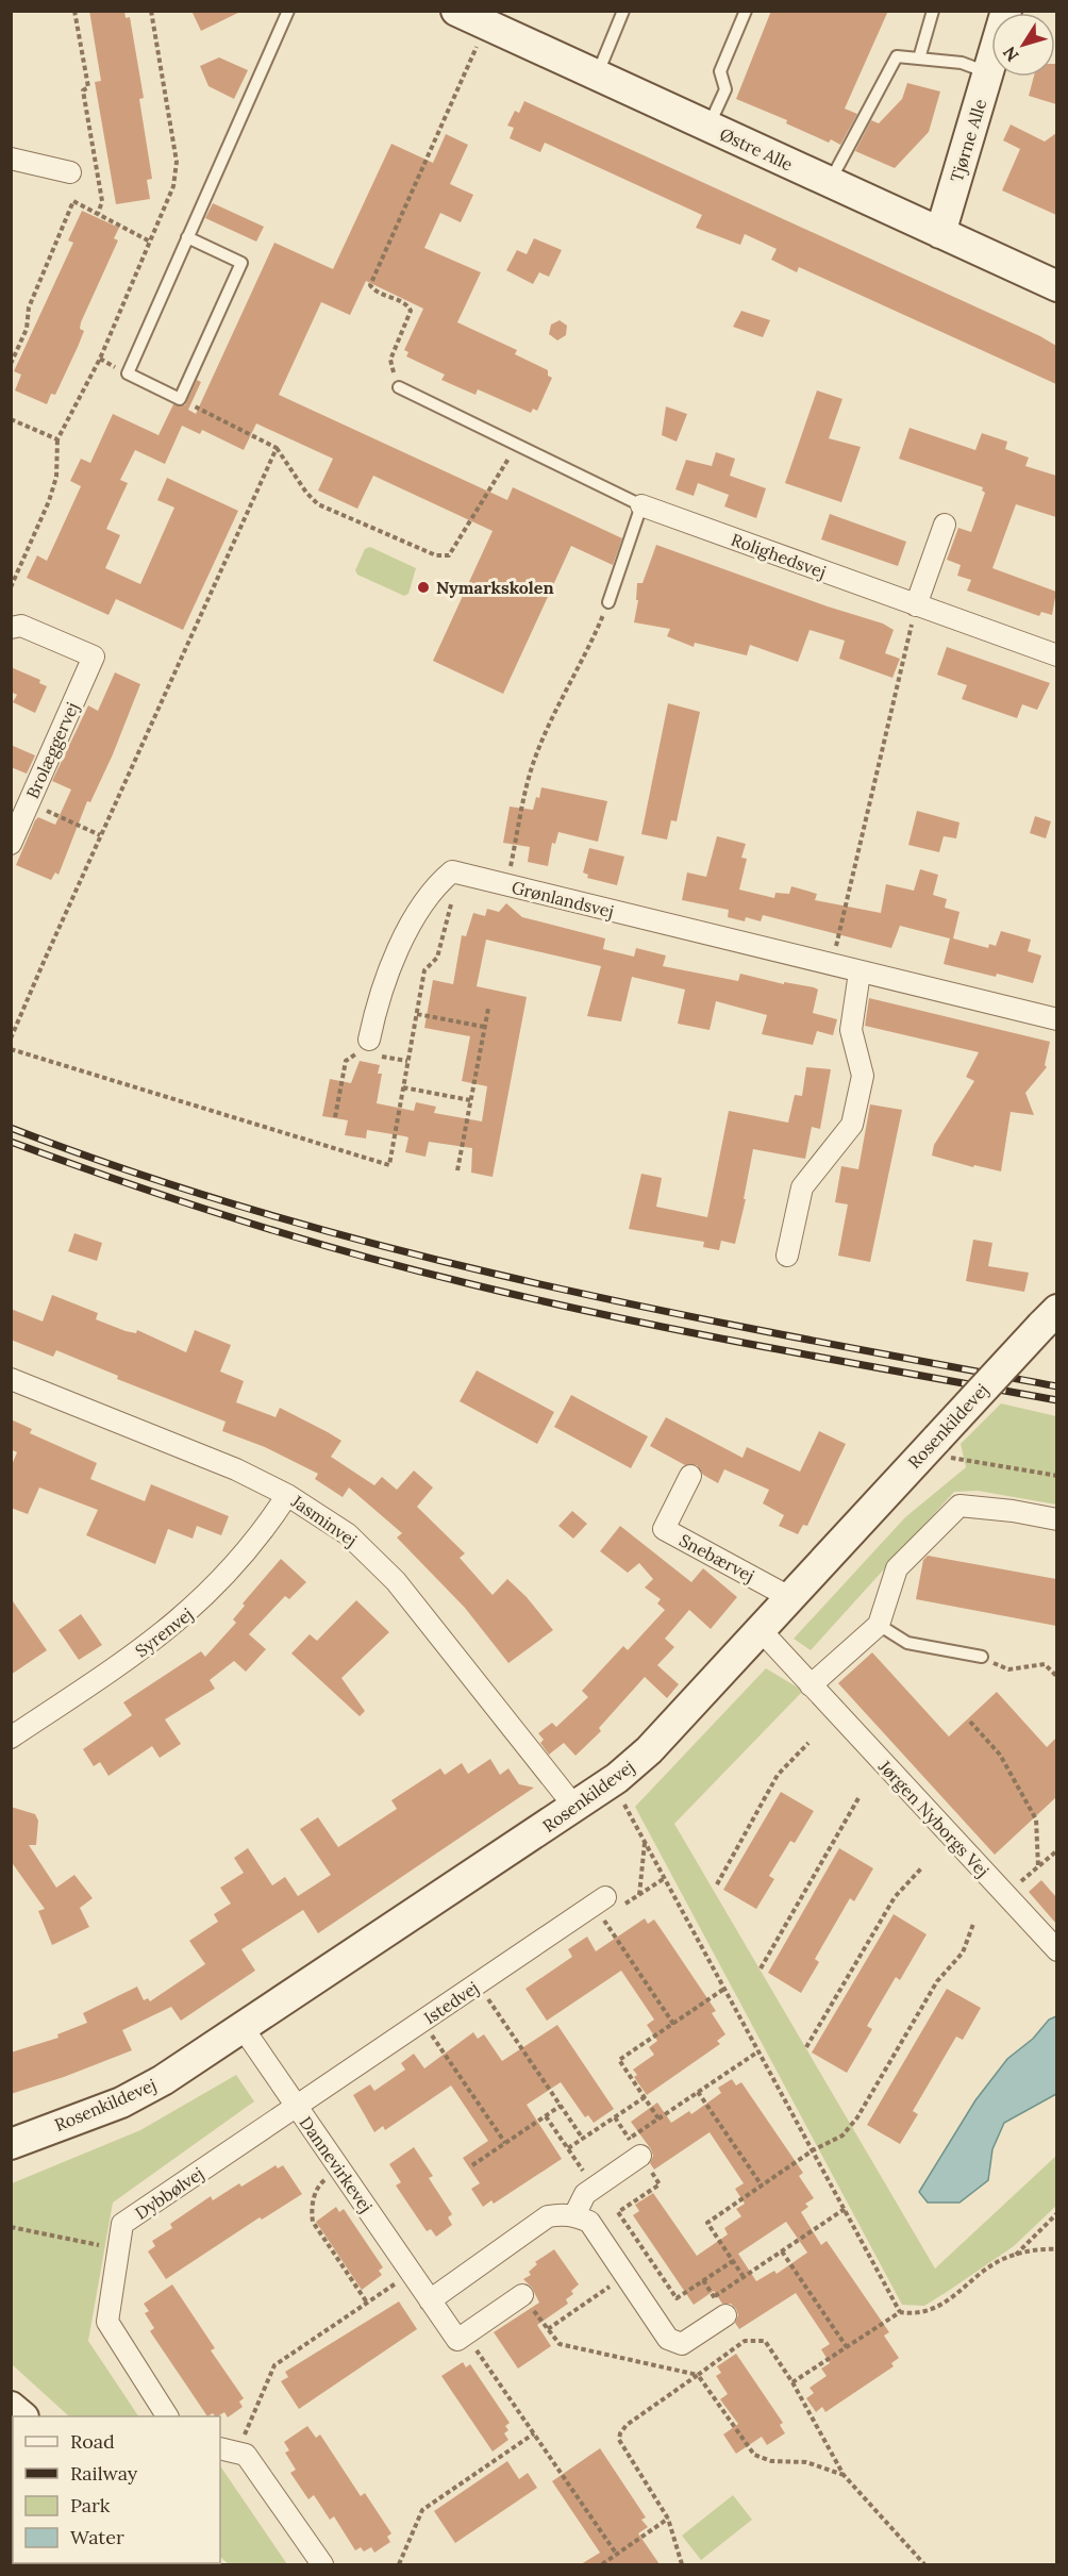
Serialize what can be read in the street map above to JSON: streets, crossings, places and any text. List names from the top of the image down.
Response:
{
  "streets": {
    "street": [
      "Tjørne Alle",
      "Østre Alle",
      "Rolighedsvej",
      "Brolæggervej",
      "Grønlandsvej",
      "Rosenkildevej",
      "Jasminvej",
      "Snebærvej",
      "Syrenvej",
      "Jørgen Nyborgs Vej",
      "Istedvej",
      "Dannevirkevej",
      "Dybbølvej"
    ]
  },
  "crossings": [
    ["Tjørne Alle", "Østre Alle"],
    ["Rosenkildevej", "Jasminvej"],
    ["Rosenkildevej", "Snebærvej"],
    ["Rosenkildevej", "Jørgen Nyborgs Vej"],
    ["Rosenkildevej", "Dannevirkevej"],
    ["Jasminvej", "Syrenvej"],
    ["Istedvej", "Dannevirkevej"],
    ["Istedvej", "Dybbølvej"],
    ["Dannevirkevej", "Dybbølvej"]
  ],
  "places": ["Nymarkskolen"],
  "legend": [
    "Road",
    "Railway",
    "Park",
    "Water"
  ],
  "north": "bottom left"
}
